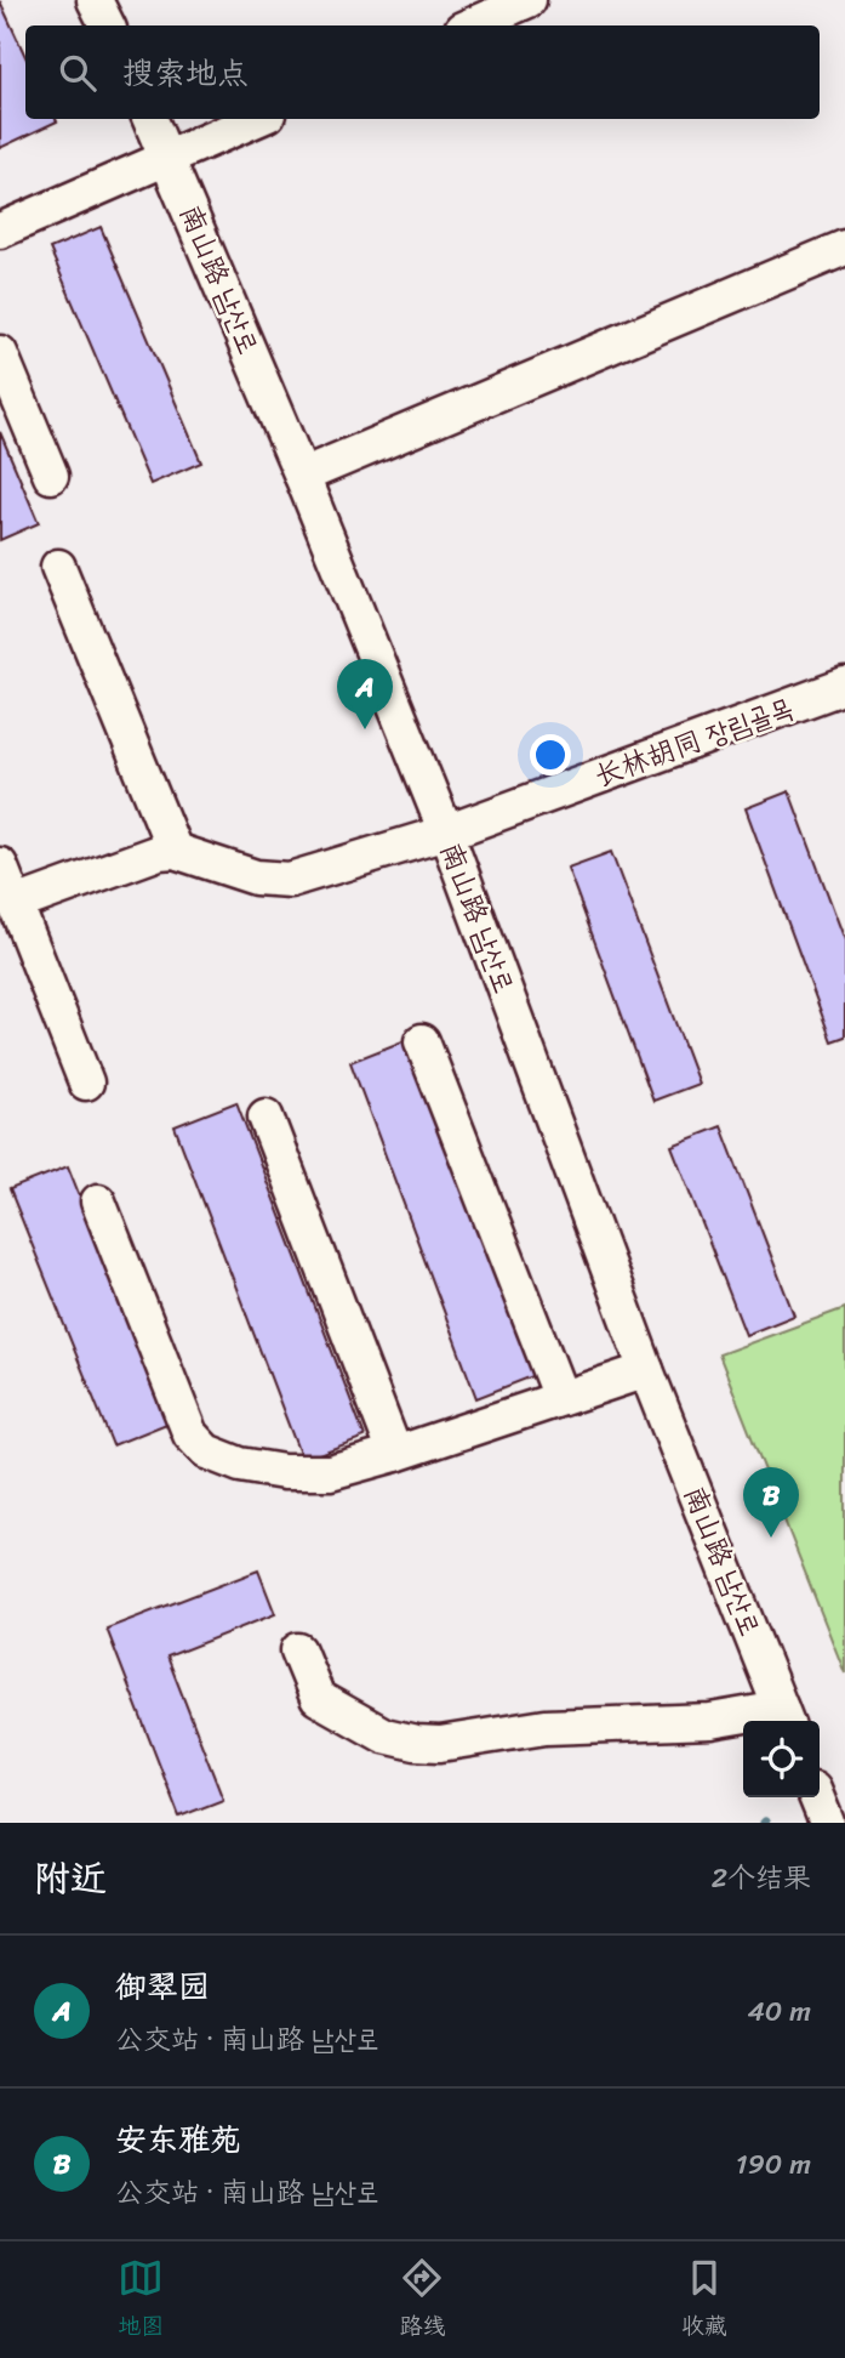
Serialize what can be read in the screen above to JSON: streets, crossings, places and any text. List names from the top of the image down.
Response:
{
  "streets": {
    "street": ["南山路 남산로", "长林胡同 장림골목"]
  },
  "crossings": [
    ["南山路 남산로", "长林胡同 장림골목"]
  ],
  "page": {
    "search": "搜索地点",
    "pins": ["A", "B"],
    "heading": ["附近", "2个结果"],
    "list": [
      {
        "mark": "A",
        "name": "御翠园",
        "note": "公交站 · 南山路 남산로",
        "value": "40 m"
      },
      {
        "mark": "B",
        "name": "安东雅苑",
        "note": "公交站 · 南山路 남산로",
        "value": "190 m"
      }
    ],
    "nav": ["地图", "路线", "收藏"]
  }
}
